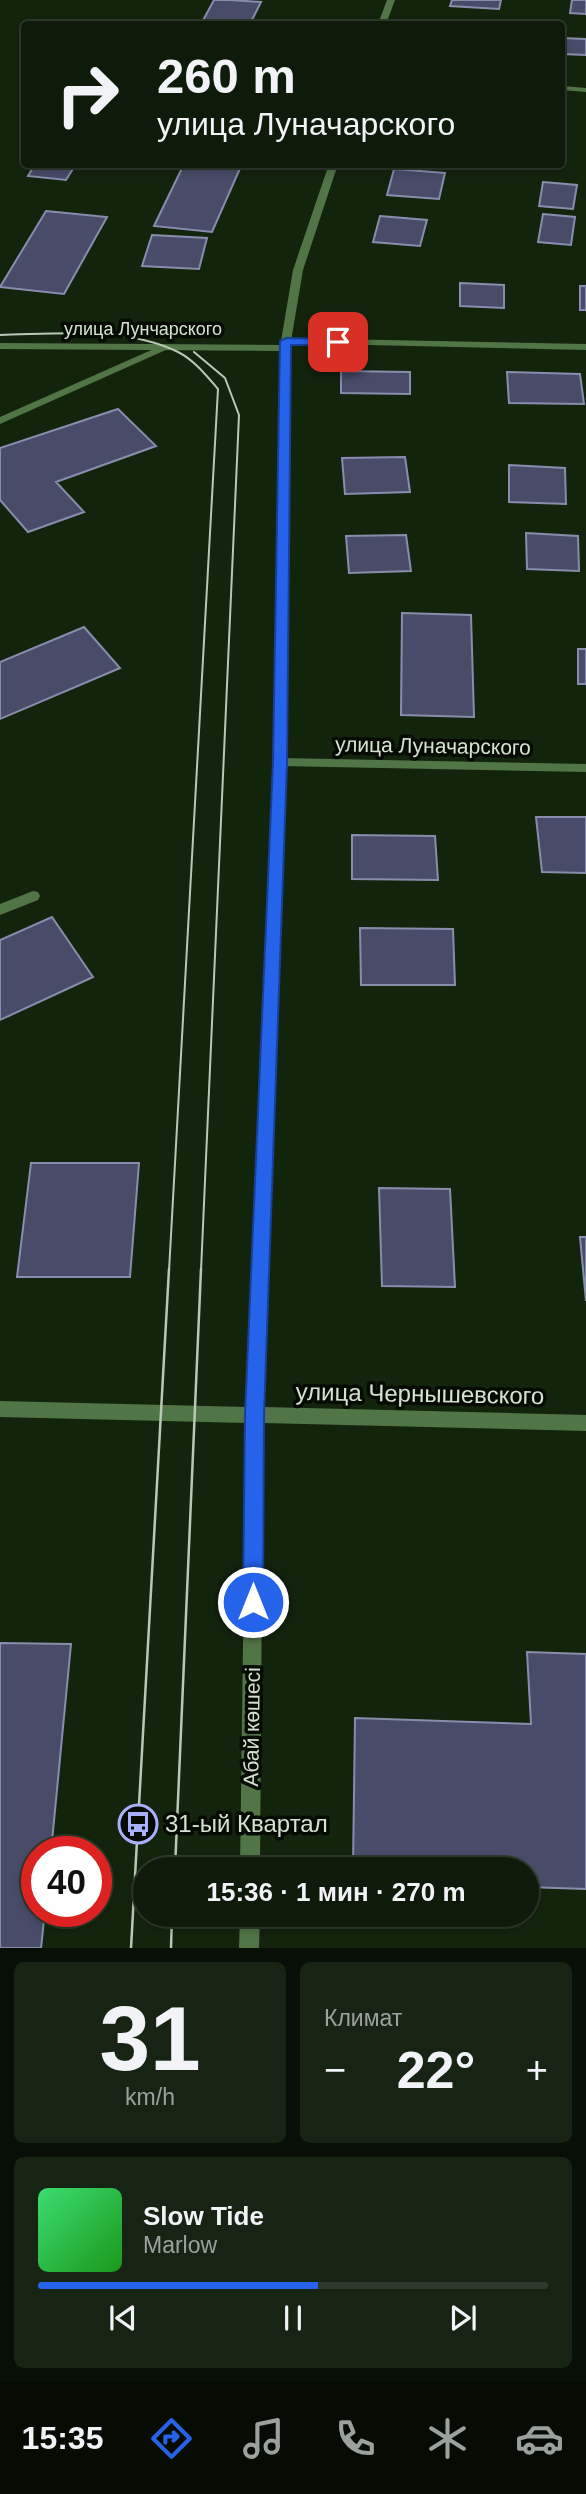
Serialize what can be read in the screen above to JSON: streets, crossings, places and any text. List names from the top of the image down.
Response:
{
  "streets": {
    "street": [
      "улица Лунчарского",
      "улица Луначарского",
      "улица Чернышевского",
      "Абай көшесі"
    ]
  },
  "crossings": [
    ["улица Лунчарского", "Абай көшесі"],
    ["улица Луначарского", "Абай көшесі"],
    ["улица Чернышевского", "Абай көшесі"]
  ],
  "places": {
    "bus stop": ["31-ый Квартал"]
  },
  "page": {
    "turn": ["260 m", "улица Луначарского"],
    "limit": "40",
    "trip": "15:36 · 1 мин · 270 m",
    "tile": [
      ["31", "km/h"],
      "Климат"
    ],
    "heat": ["−", "22°", "+"],
    "song": ["Slow Tide", "Marlow"],
    "tabs": "15:35"
  }
}
